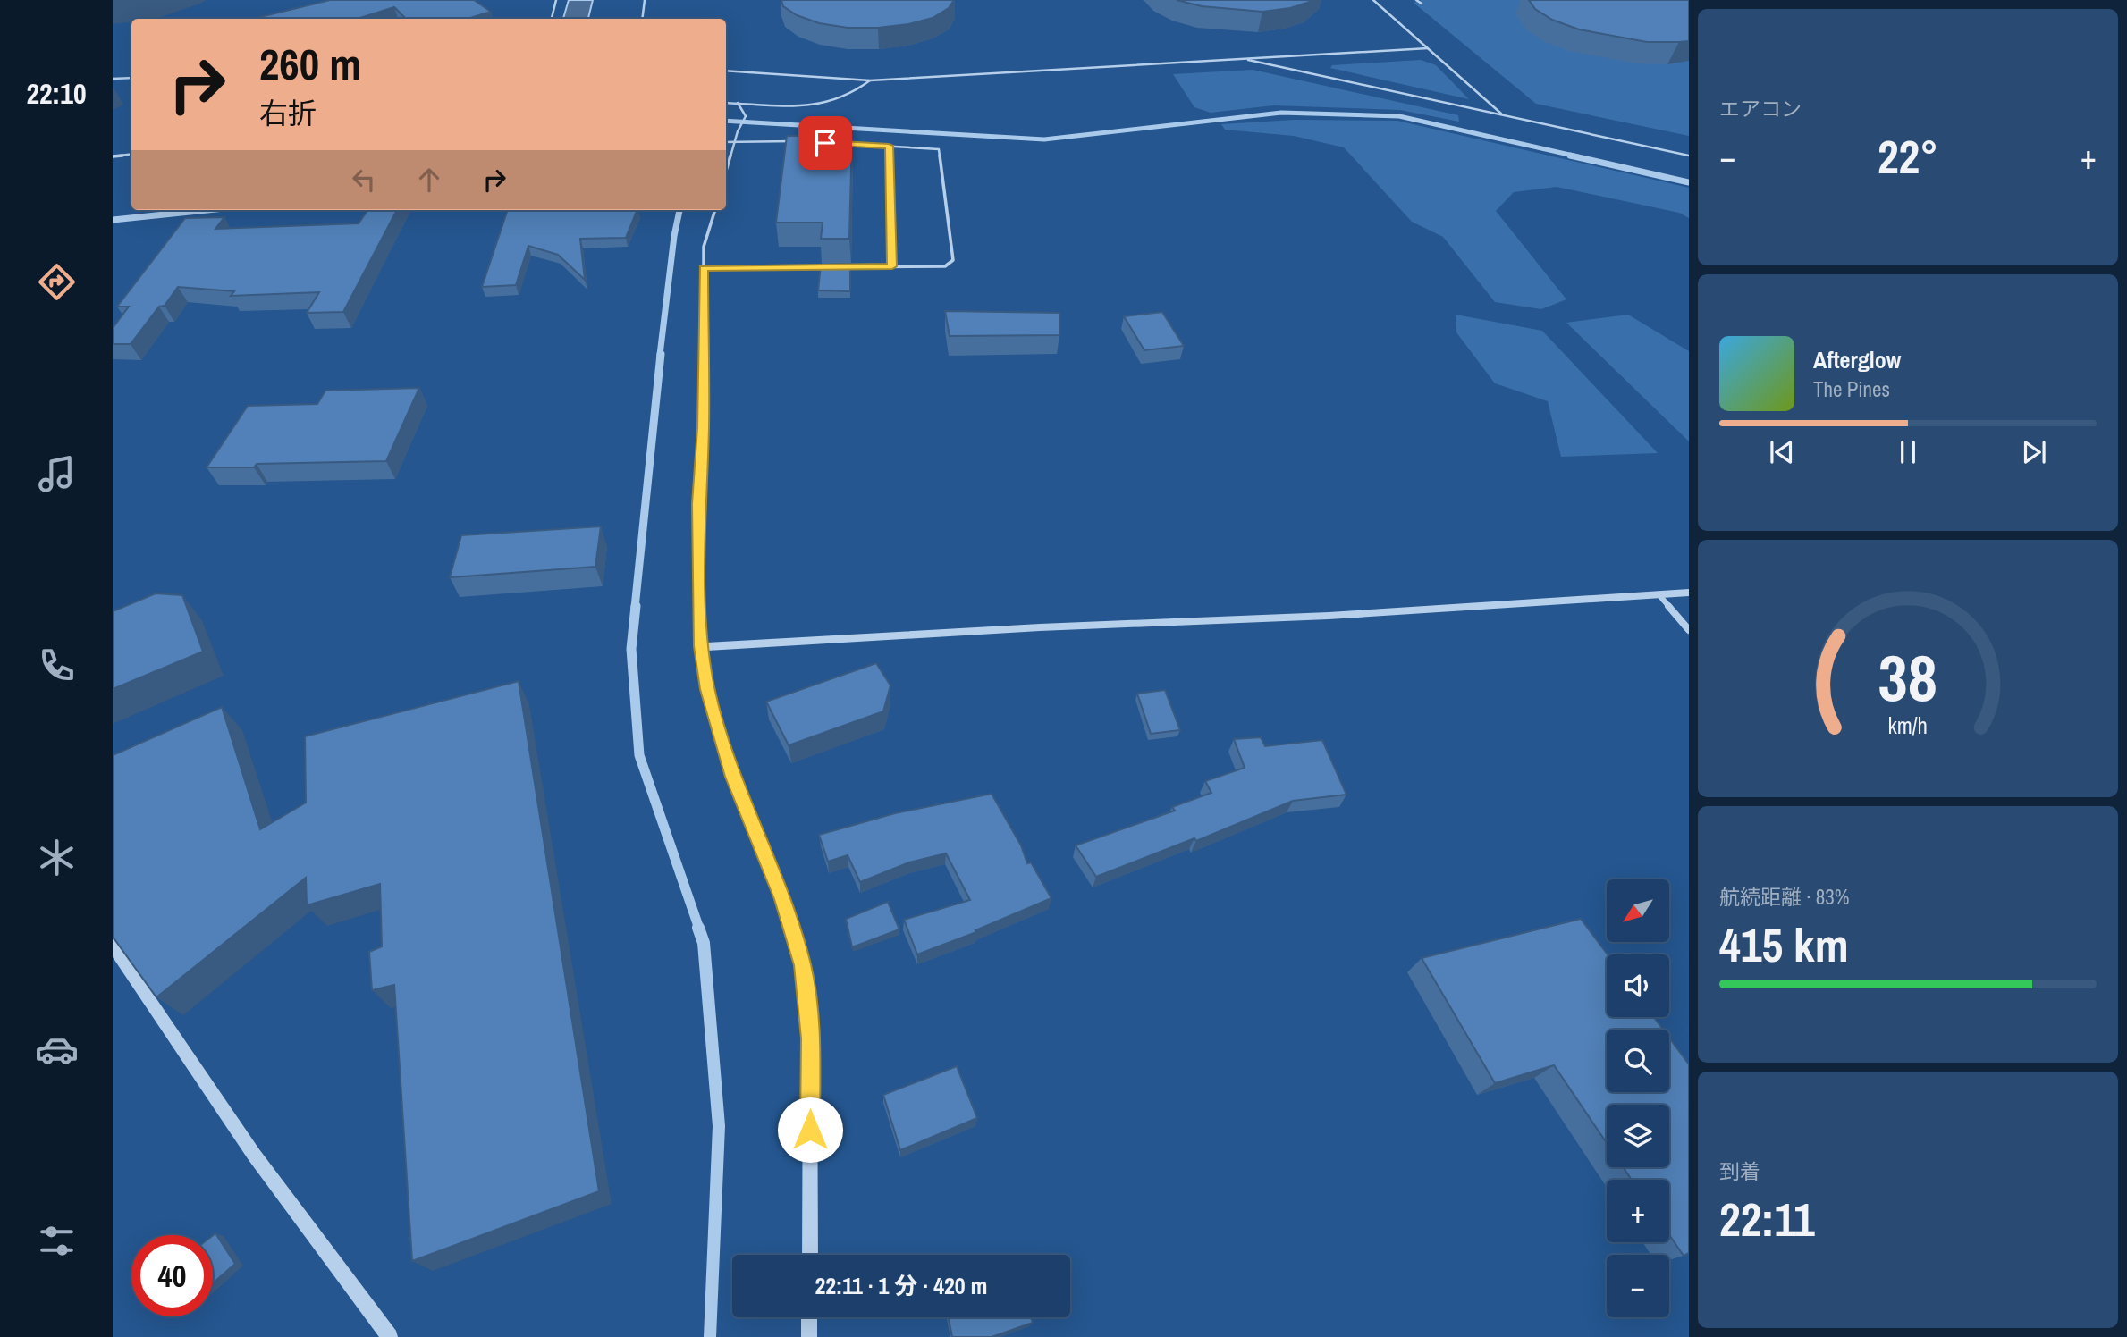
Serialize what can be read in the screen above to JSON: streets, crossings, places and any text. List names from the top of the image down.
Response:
{
  "north": "bottom left",
  "page": {
    "tabs": "22:10",
    "tile": [
      "エアコン",
      ["航続距離 · 83%", "415 km"],
      ["到着", "22:11"]
    ],
    "turn": ["260 m", "右折"],
    "heat": ["−", "22°", "+"],
    "song": ["Afterglow", "The Pines"],
    "map_buttons": ["+", "−"],
    "limit": "40",
    "trip": "22:11 · 1 分 · 420 m",
    "gauge": ["38", "km/h"]
  }
}
